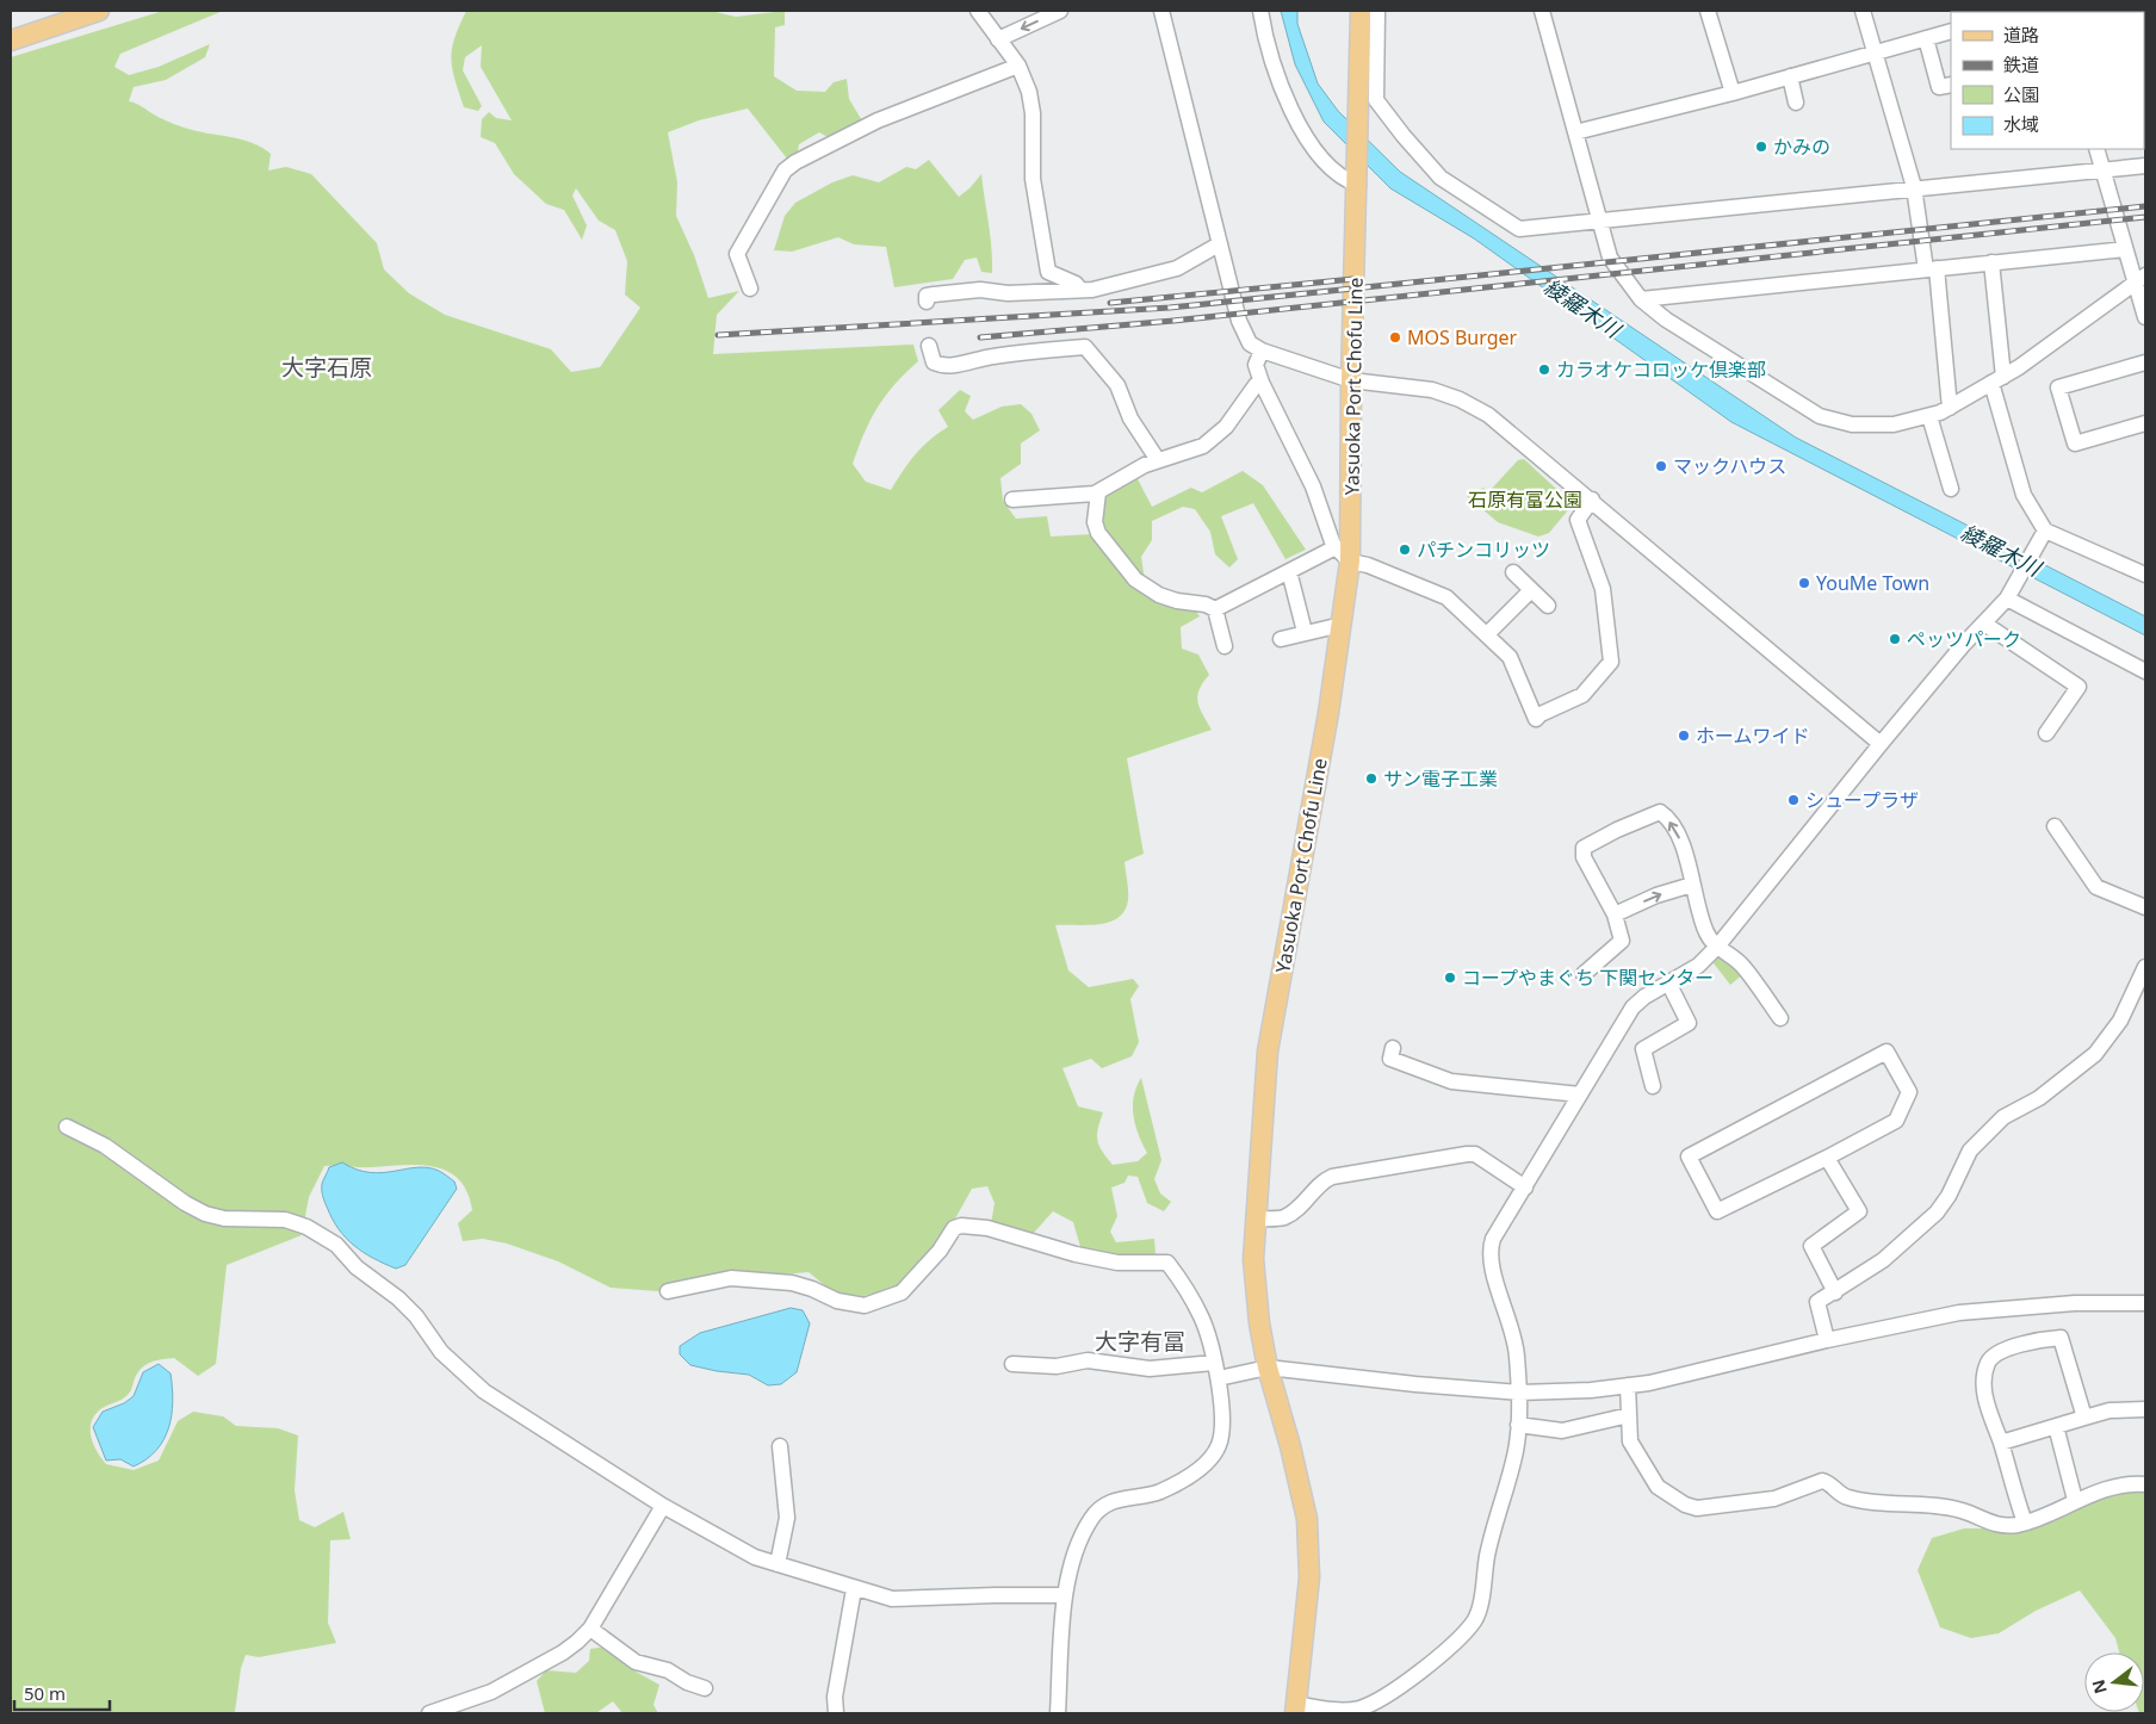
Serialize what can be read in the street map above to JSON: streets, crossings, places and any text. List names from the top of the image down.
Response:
{
  "streets": {
    "main road": ["Yasuoka Port Chofu Line"]
  },
  "districts": ["大字石原", "大字有冨"],
  "water": ["綾羅木川"],
  "parks": ["石原有富公園"],
  "places": [
    "かみの",
    "MOS Burger",
    "カラオケコロッケ倶楽部",
    "マックハウス",
    "パチンコリッツ",
    "YouMe Town",
    "ペッツパーク",
    "ホームワイド",
    "サン電子工業",
    "シュープラザ",
    "コープやまぐち 下関センター"
  ],
  "legend": [
    "道路",
    "鉄道",
    "公園",
    "水域"
  ],
  "scale_bar": "50 m",
  "north": "left"
}
